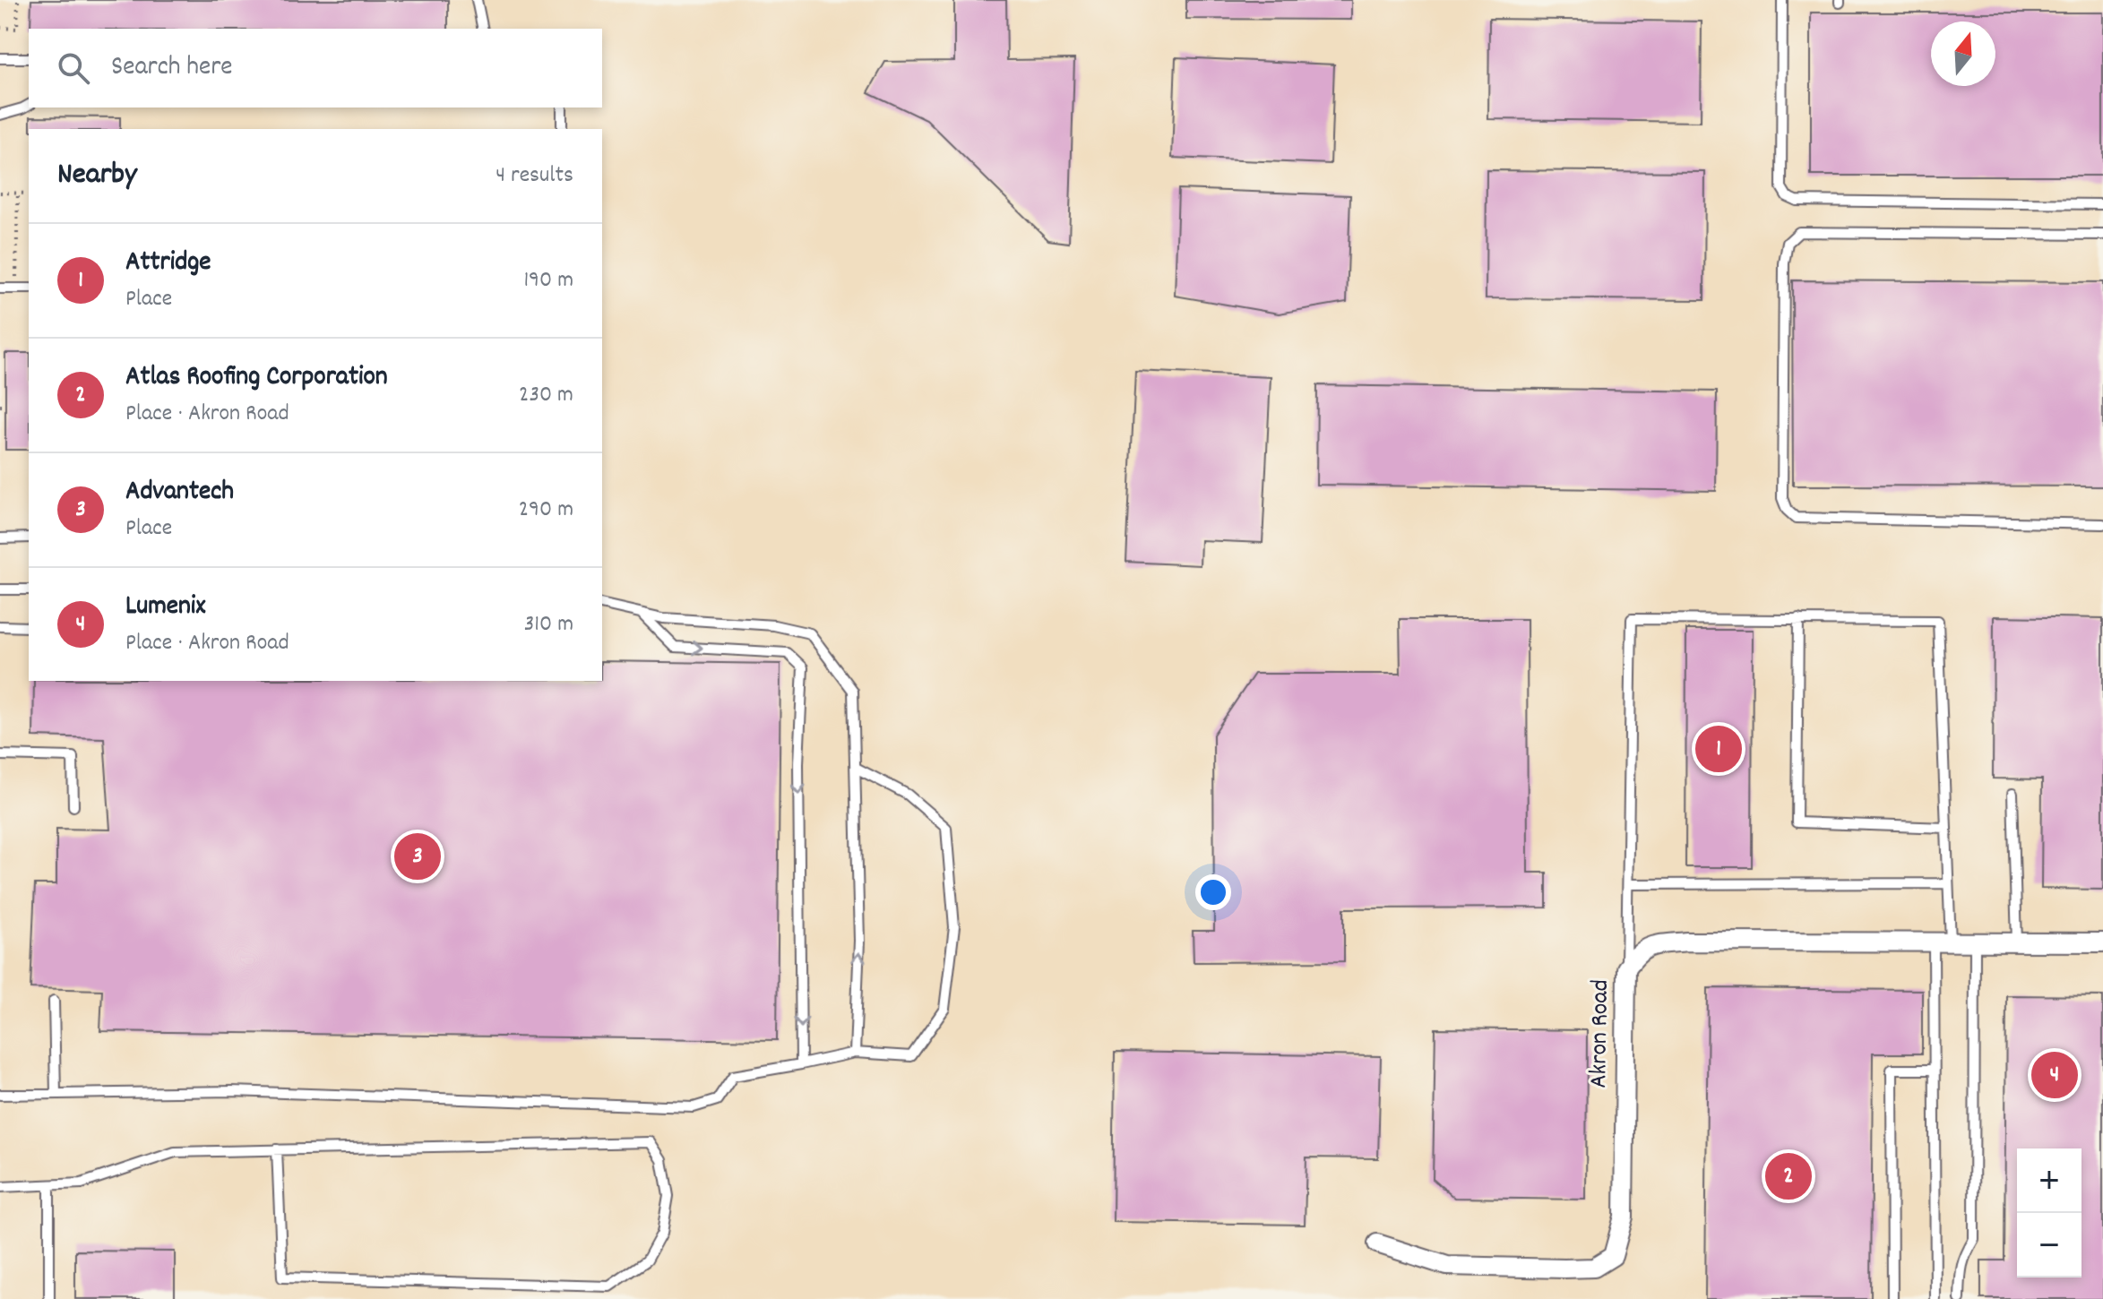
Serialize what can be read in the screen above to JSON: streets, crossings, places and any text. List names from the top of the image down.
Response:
{
  "streets": {
    "street": ["Akron Road"]
  },
  "north": "top",
  "page": {
    "search": "Search here",
    "heading": ["Nearby", "4 results"],
    "list": [
      {
        "mark": "1",
        "name": "Attridge",
        "note": "Place",
        "value": "190 m"
      },
      {
        "mark": "2",
        "name": "Atlas Roofing Corporation",
        "note": "Place · Akron Road",
        "value": "230 m"
      },
      {
        "mark": "3",
        "name": "Advantech",
        "note": "Place",
        "value": "290 m"
      },
      {
        "mark": "4",
        "name": "Lumenix",
        "note": "Place · Akron Road",
        "value": "310 m"
      }
    ],
    "pins": [
      "1",
      "3",
      "4",
      "2"
    ],
    "map_buttons": ["+", "−"]
  }
}
